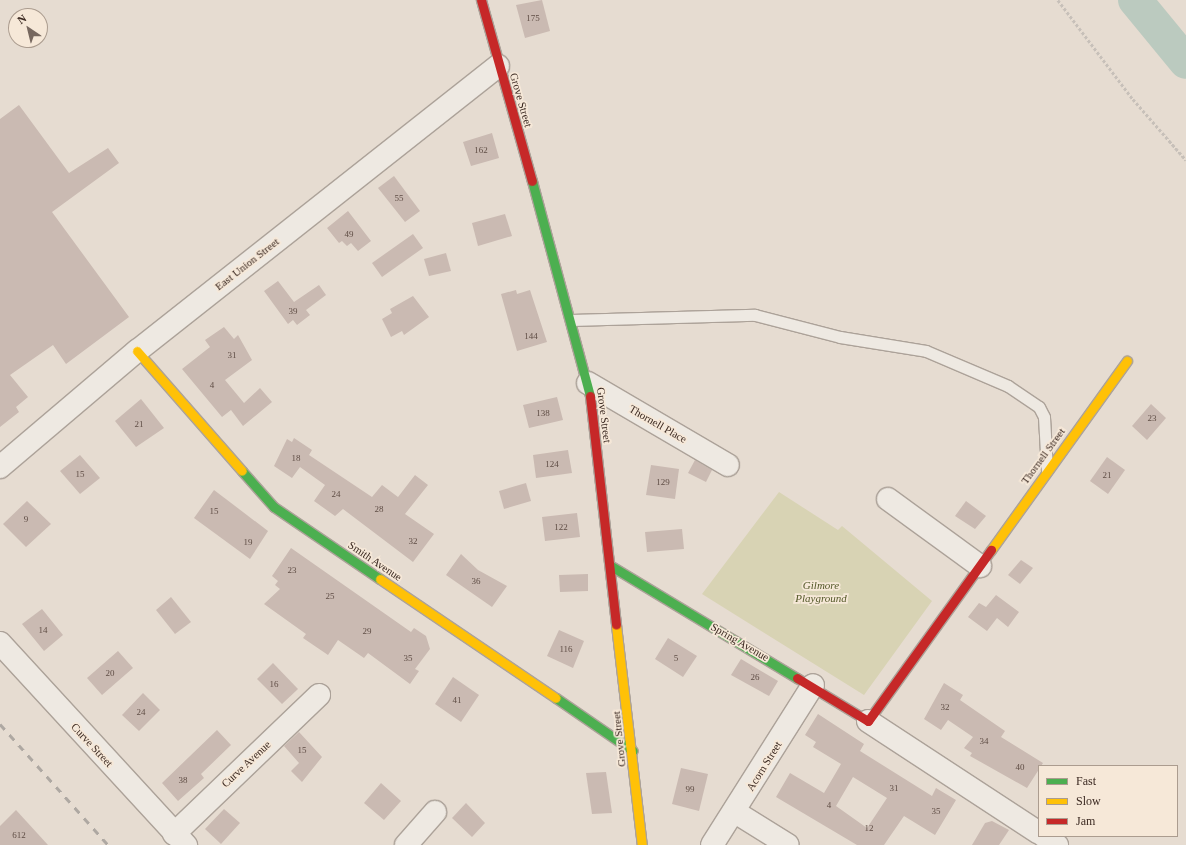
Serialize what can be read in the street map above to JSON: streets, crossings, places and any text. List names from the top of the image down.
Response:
{
  "streets": {
    "street": [
      "Grove Street",
      "East Union Street",
      "Thornell Place",
      "Thornell Street",
      "Smith Avenue",
      "Spring Avenue",
      "Curve Street",
      "Curve Avenue",
      "Acorn Street"
    ]
  },
  "crossings": [
    ["Grove Street", "East Union Street"],
    ["Grove Street", "Thornell Place"],
    ["Grove Street", "Smith Avenue"],
    ["Grove Street", "Spring Avenue"],
    ["East Union Street", "Smith Avenue"],
    ["Spring Avenue", "Acorn Street"],
    ["Curve Street", "Curve Avenue"]
  ],
  "parks": ["Gilmore Playground"],
  "house_numbers": [
    "175",
    "162",
    "55",
    "49",
    "39",
    "144",
    "31",
    "4",
    "138",
    "23",
    "21",
    "18",
    "124",
    "15",
    "21",
    "129",
    "24",
    "28",
    "15",
    "9",
    "122",
    "32",
    "19",
    "23",
    "36",
    "25",
    "14",
    "29",
    "116",
    "35",
    "5",
    "20",
    "26",
    "16",
    "41",
    "32",
    "24",
    "34",
    "15",
    "40",
    "38",
    "31",
    "99",
    "4",
    "35",
    "12",
    "612"
  ],
  "legend": ["Fast", "Slow", "Jam"],
  "north": "top left"
}
